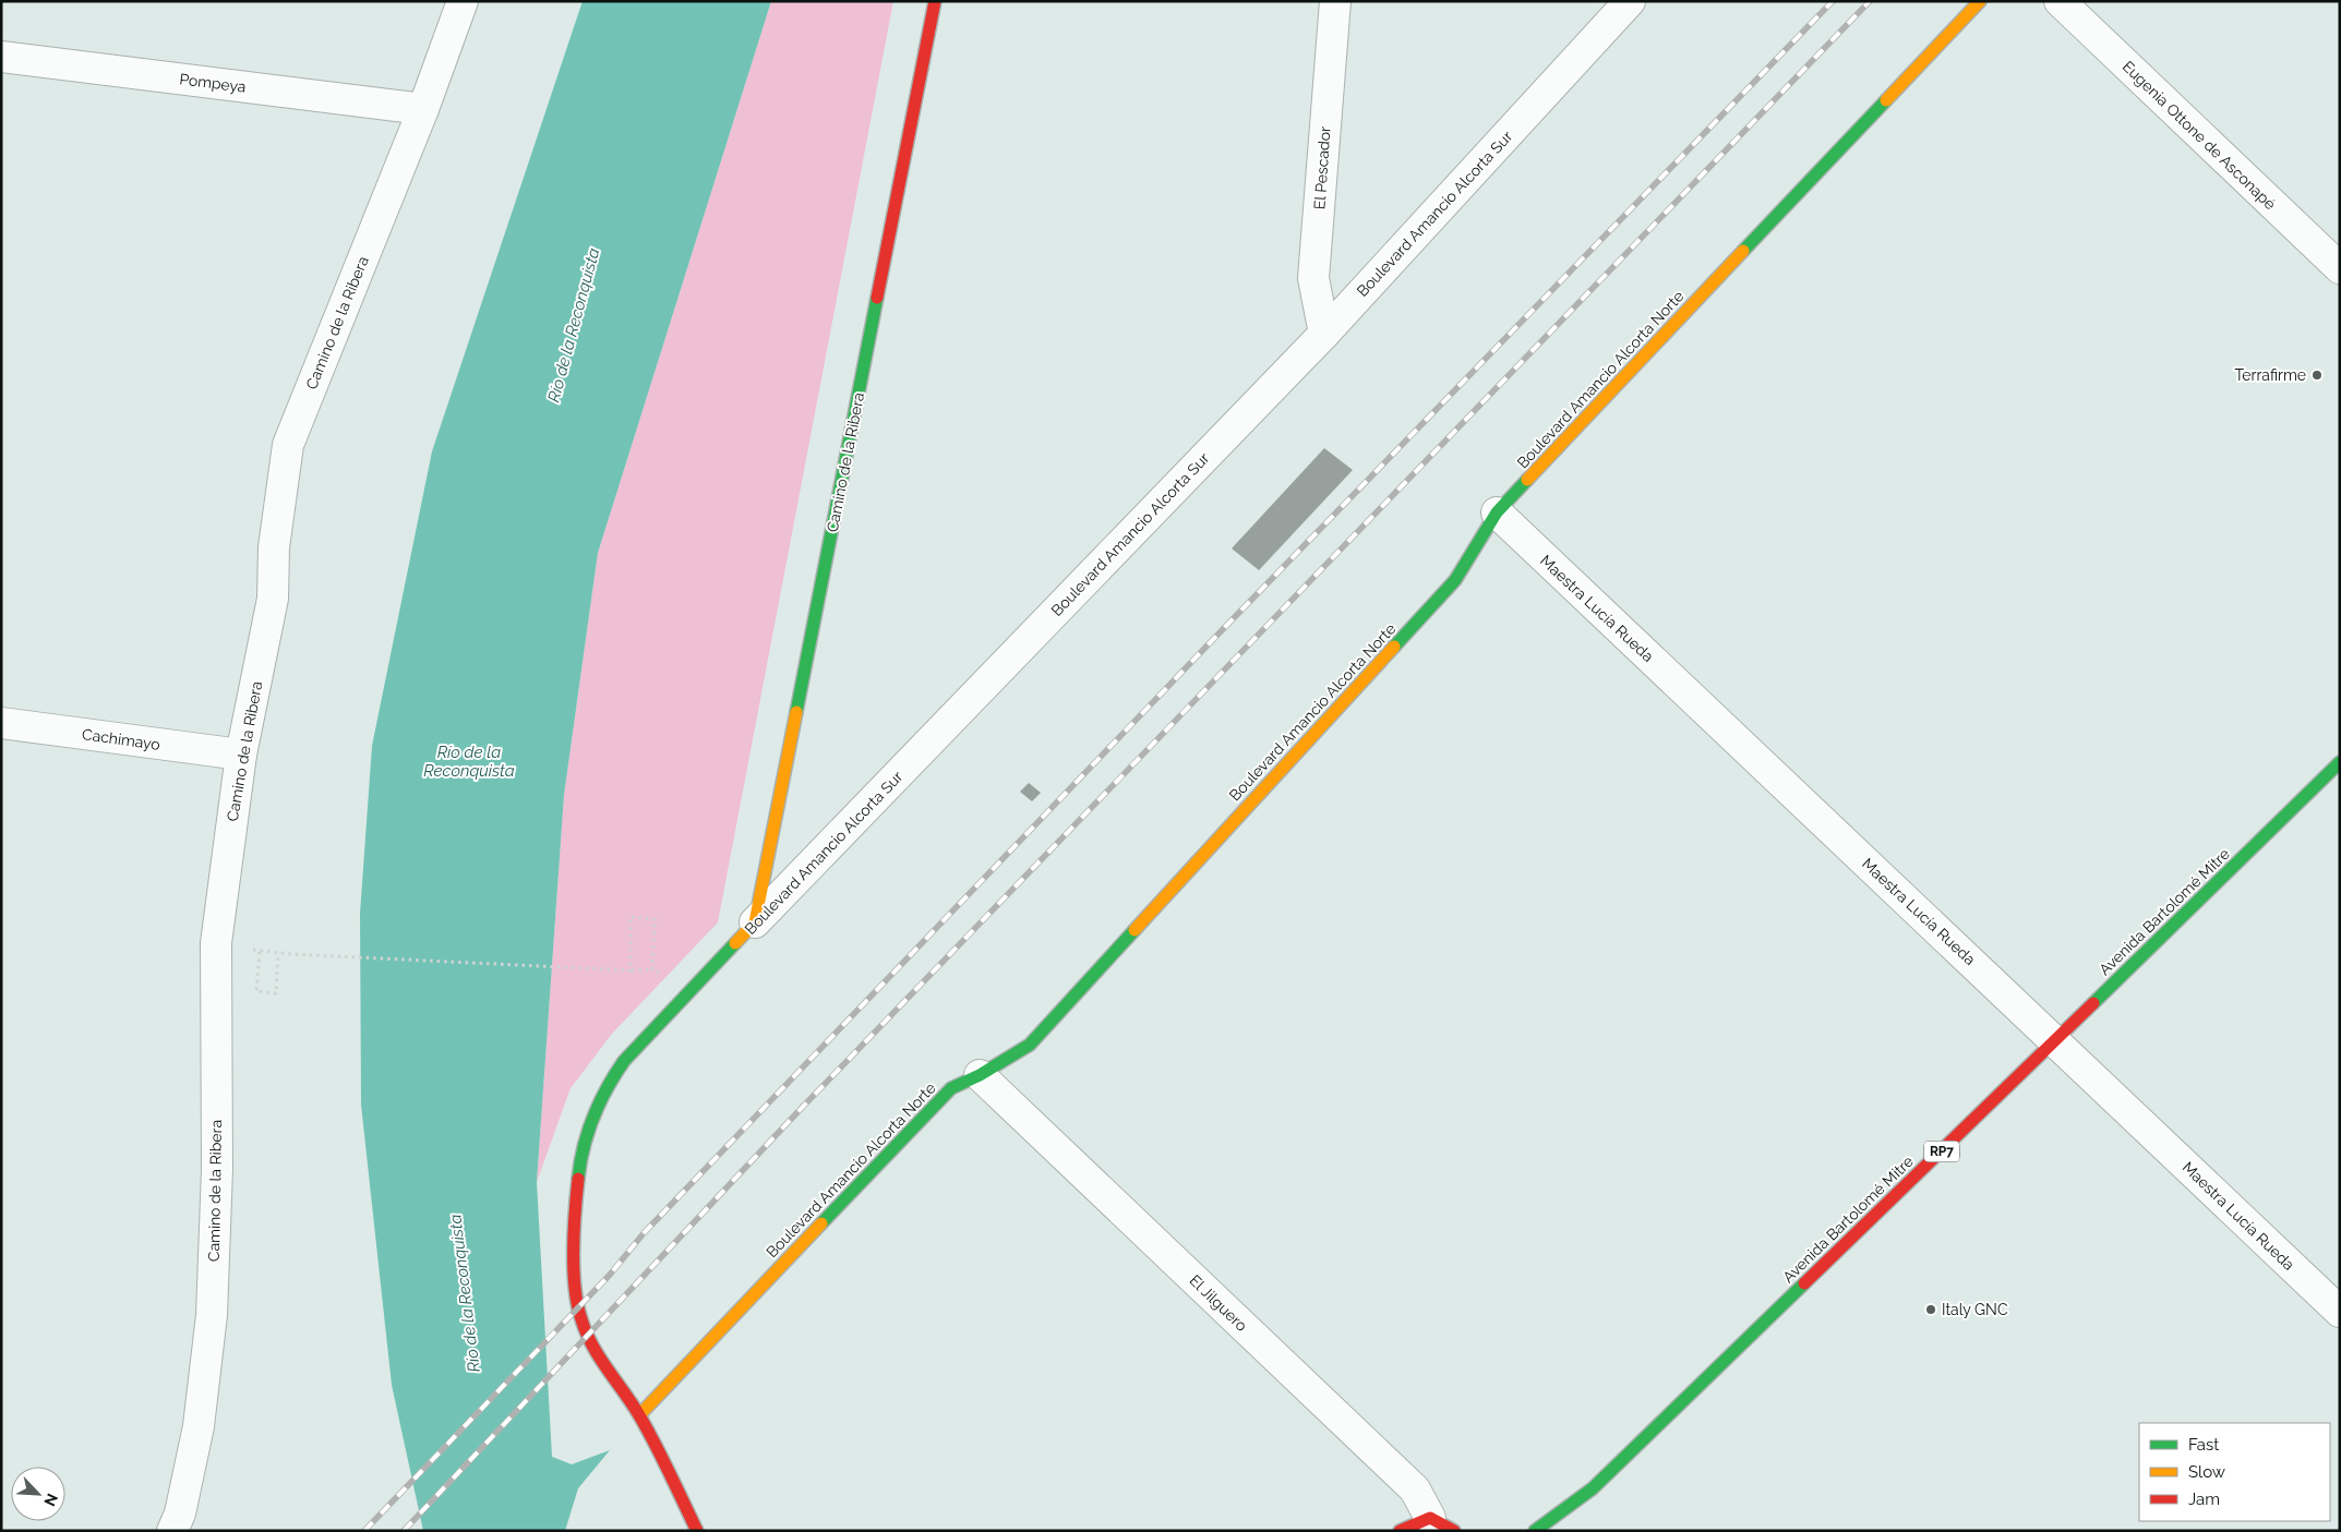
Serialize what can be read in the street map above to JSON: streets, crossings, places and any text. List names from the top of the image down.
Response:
{
  "streets": {
    "street": [
      "Pompeya",
      "Eugenia Ottone de Asconapé",
      "El Pescador",
      "Boulevard Amancio Alcorta Sur",
      "Camino de la Ribera",
      "Boulevard Amancio Alcorta Norte",
      "Maestra Lucía Rueda",
      "Cachimayo",
      "Avenida Bartolomé Mitre",
      "RP7",
      "El Jilguero"
    ]
  },
  "crossings": [
    ["Pompeya", "Camino de la Ribera"],
    ["El Pescador", "Boulevard Amancio Alcorta Sur"],
    ["Boulevard Amancio Alcorta Sur", "Camino de la Ribera"],
    ["Boulevard Amancio Alcorta Sur", "Boulevard Amancio Alcorta Norte"],
    ["Camino de la Ribera", "Cachimayo"],
    ["Boulevard Amancio Alcorta Norte", "Maestra Lucía Rueda"],
    ["Boulevard Amancio Alcorta Norte", "El Jilguero"],
    ["Maestra Lucía Rueda", "Avenida Bartolomé Mitre"]
  ],
  "water": ["Río de la Reconquista"],
  "places": ["Terrafirme", "Italy GNC"],
  "legend": ["Fast", "Slow", "Jam"],
  "north": "bottom right"
}
